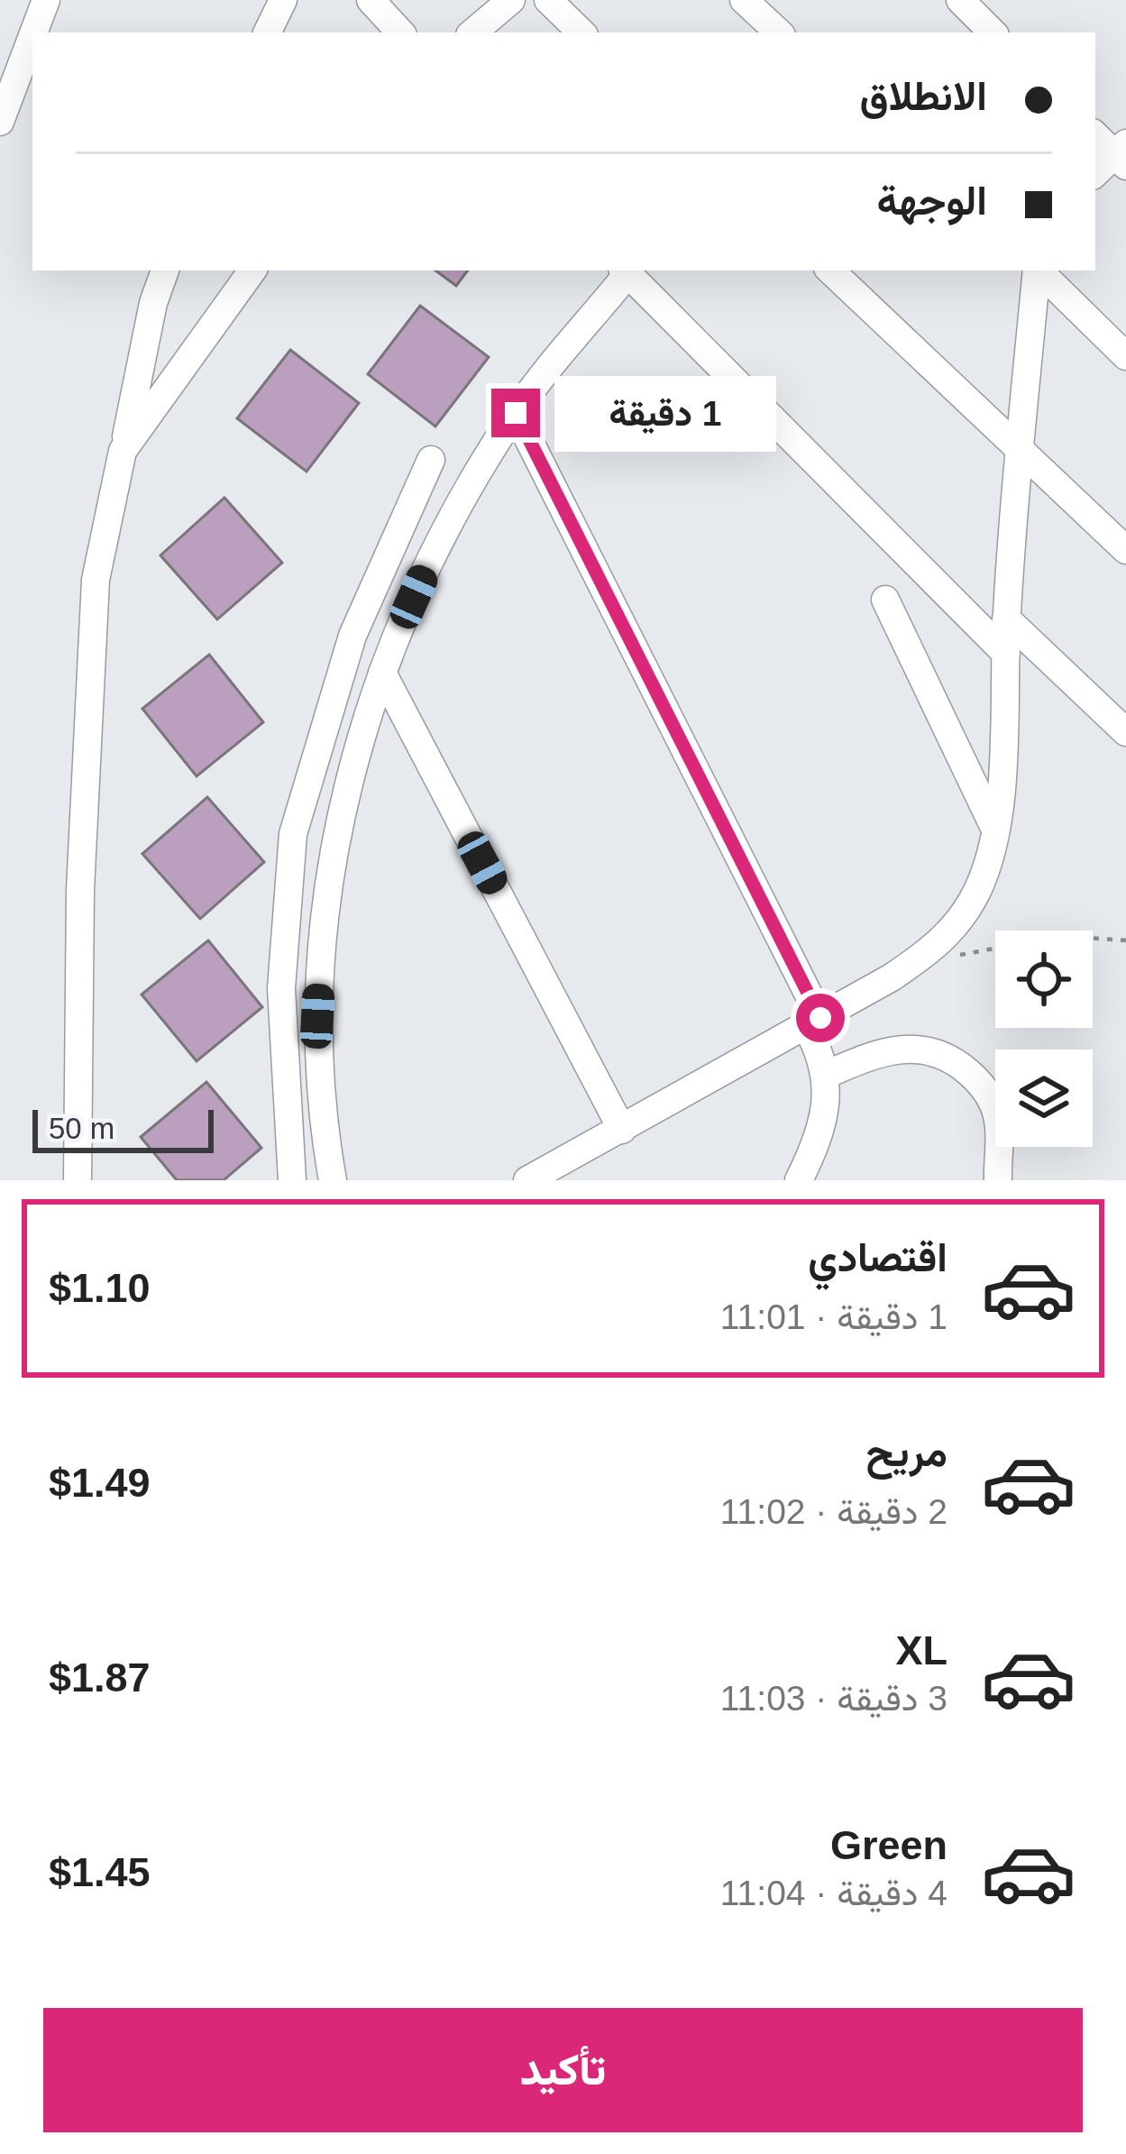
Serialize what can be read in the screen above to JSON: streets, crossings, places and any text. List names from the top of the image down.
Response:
{
  "scale_bar": "50 m",
  "page": {
    "banner": ["الانطلاق", "الوجهة"],
    "bubble": "1 دقيقة",
    "scale": "50 m",
    "list": [
      {
        "name": "اقتصادي",
        "note": "1 دقيقة · 11:01",
        "value": "$1.10"
      },
      {
        "name": "مريح",
        "note": "2 دقيقة · 11:02",
        "value": "$1.49"
      },
      {
        "name": "XL",
        "note": "3 دقيقة · 11:03",
        "value": "$1.87"
      },
      {
        "name": "Green",
        "note": "4 دقيقة · 11:04",
        "value": "$1.45"
      }
    ],
    "buttons": "تأكيد"
  }
}
